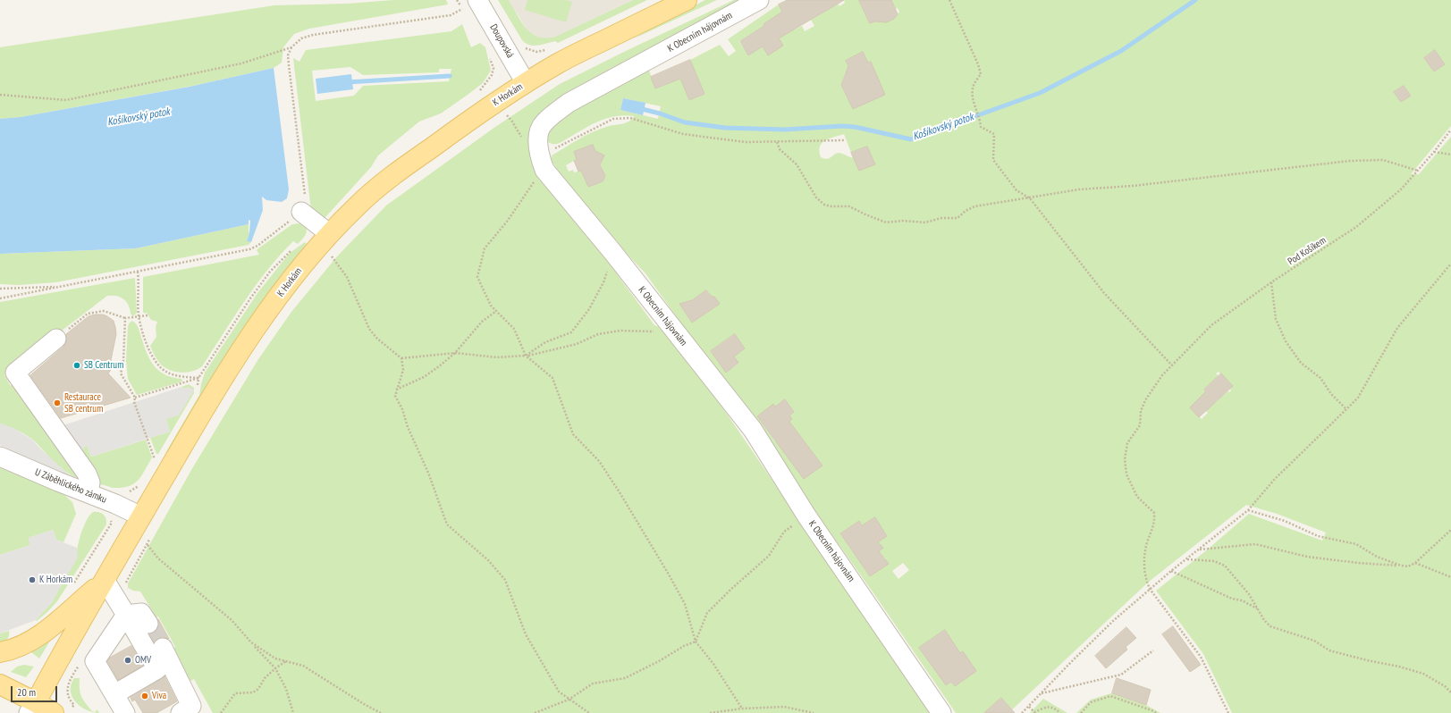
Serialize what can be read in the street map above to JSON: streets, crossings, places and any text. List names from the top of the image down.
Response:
{
  "streets": {
    "main road": ["K Horkám"],
    "street": ["K Obecním hájovnám", "Doupovská", "U Záběhlického zámku"],
    "path": ["Pod Košíkem"]
  },
  "crossings": [
    ["Doupovská", "K Horkám"],
    ["K Horkám", "U Záběhlického zámku"]
  ],
  "water": ["Košíkovský potok"],
  "places": [
    "SB Centrum",
    "Restaurace SB centrum",
    "K Horkám",
    "OMV",
    "Viva"
  ],
  "scale_bar": "20 m"
}
